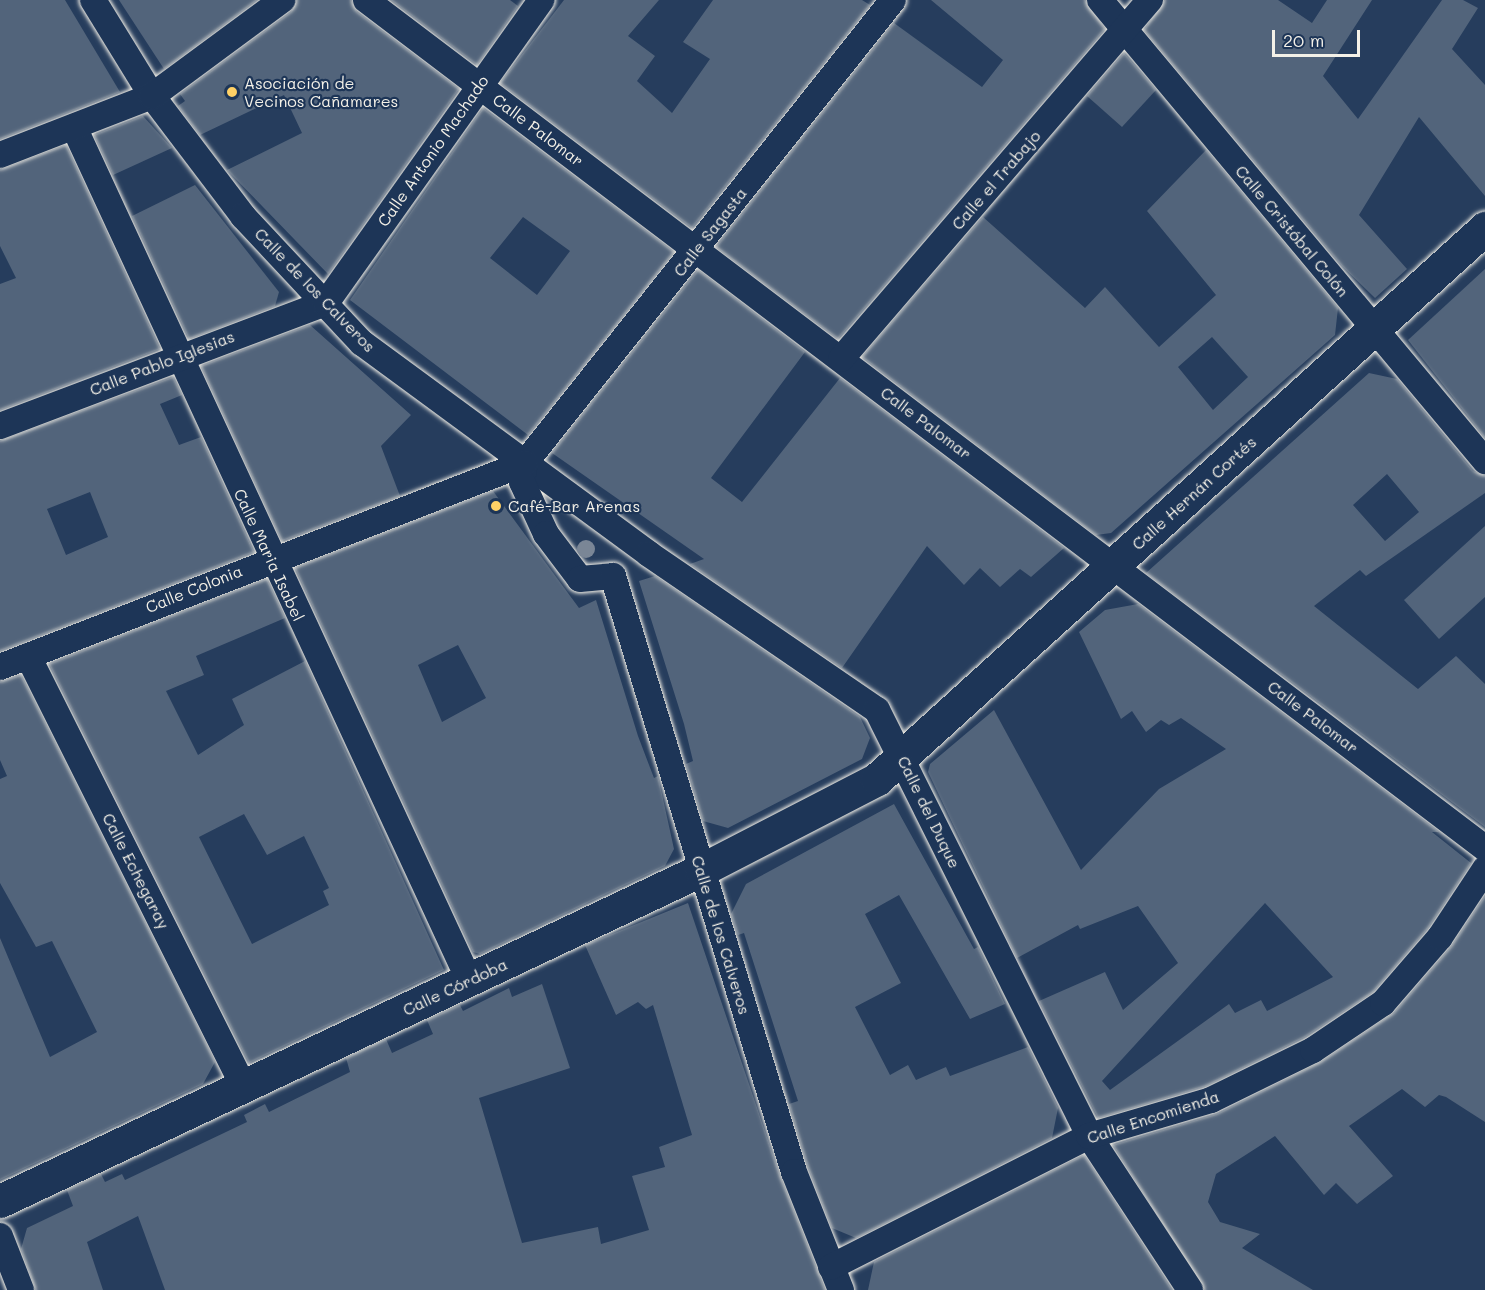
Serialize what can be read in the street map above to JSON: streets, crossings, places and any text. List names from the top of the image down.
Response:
{
  "streets": {
    "main road": ["Calle Hernán Cortés", "Calle Córdoba"],
    "street": [
      "Calle Palomar",
      "Calle Antonio Machado",
      "Calle el Trabajo",
      "Calle Cristóbal Colón",
      "Calle Sagasta",
      "Calle de los Calveros",
      "Calle Pablo Iglesias",
      "Calle Maria Isabel",
      "Calle Colonia",
      "Calle del Duque",
      "Calle Echegaray",
      "Calle Encomienda"
    ]
  },
  "crossings": [
    ["Calle Palomar", "Calle Antonio Machado"],
    ["Calle Palomar", "Calle el Trabajo"],
    ["Calle Palomar", "Calle Sagasta"],
    ["Calle Palomar", "Calle Hernán Cortés"],
    ["Calle Antonio Machado", "Calle de los Calveros"],
    ["Calle Antonio Machado", "Calle Pablo Iglesias"],
    ["Calle el Trabajo", "Calle Cristóbal Colón"],
    ["Calle Cristóbal Colón", "Calle Hernán Cortés"],
    ["Calle Sagasta", "Calle de los Calveros"],
    ["Calle Sagasta", "Calle Colonia"],
    ["Calle Sagasta", "Calle del Duque"],
    ["Calle de los Calveros", "Calle Pablo Iglesias"],
    ["Calle de los Calveros", "Calle Colonia"],
    ["Calle de los Calveros", "Calle del Duque"],
    ["Calle de los Calveros", "Calle Córdoba"],
    ["Calle de los Calveros", "Calle Encomienda"],
    ["Calle Pablo Iglesias", "Calle Maria Isabel"],
    ["Calle Hernán Cortés", "Calle del Duque"],
    ["Calle Hernán Cortés", "Calle Córdoba"],
    ["Calle Maria Isabel", "Calle Colonia"],
    ["Calle Maria Isabel", "Calle Córdoba"],
    ["Calle Colonia", "Calle del Duque"],
    ["Calle Colonia", "Calle Echegaray"],
    ["Calle del Duque", "Calle Córdoba"],
    ["Calle del Duque", "Calle Encomienda"],
    ["Calle Echegaray", "Calle Córdoba"]
  ],
  "places": ["Asociación de Vecinos Cañamares", "Café-Bar Arenas"],
  "scale_bar": "20 m"
}
